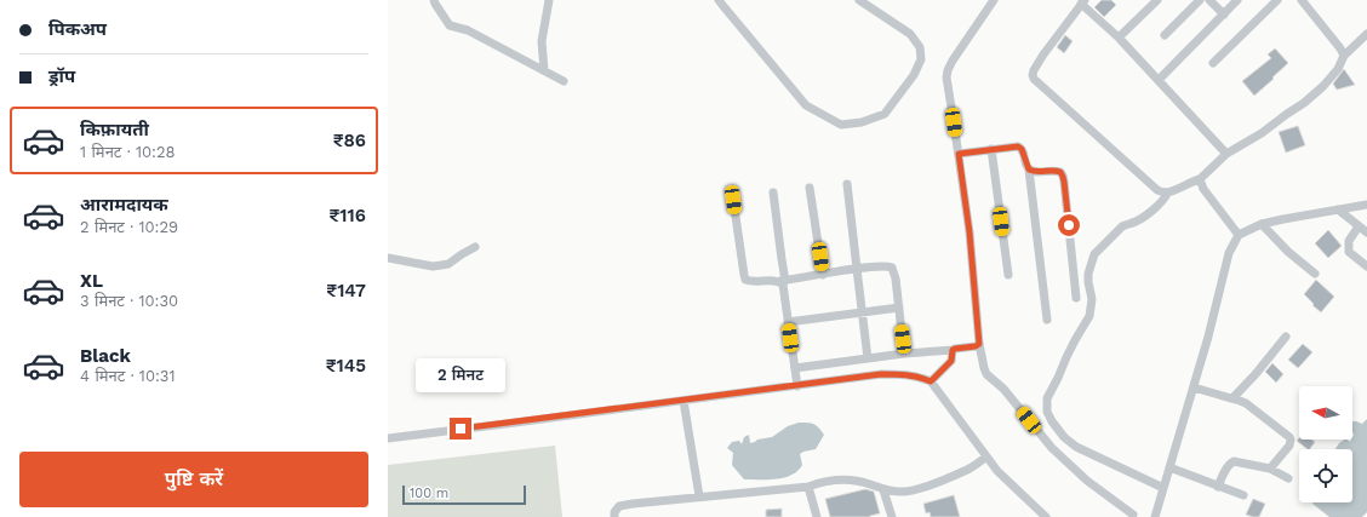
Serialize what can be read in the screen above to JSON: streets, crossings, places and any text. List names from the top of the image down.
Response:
{
  "scale_bar": "100 m",
  "north": "left",
  "page": {
    "banner": ["पिकअप", "ड्रॉप"],
    "list": [
      {
        "name": "किफ़ायती",
        "note": "1 मिनट · 10:28",
        "value": "₹86"
      },
      {
        "name": "आरामदायक",
        "note": "2 मिनट · 10:29",
        "value": "₹116"
      },
      {
        "name": "XL",
        "note": "3 मिनट · 10:30",
        "value": "₹147"
      },
      {
        "name": "Black",
        "note": "4 मिनट · 10:31",
        "value": "₹145"
      }
    ],
    "bubble": "2 मिनट",
    "buttons": "पुष्टि करें",
    "scale": "100 m"
  }
}
